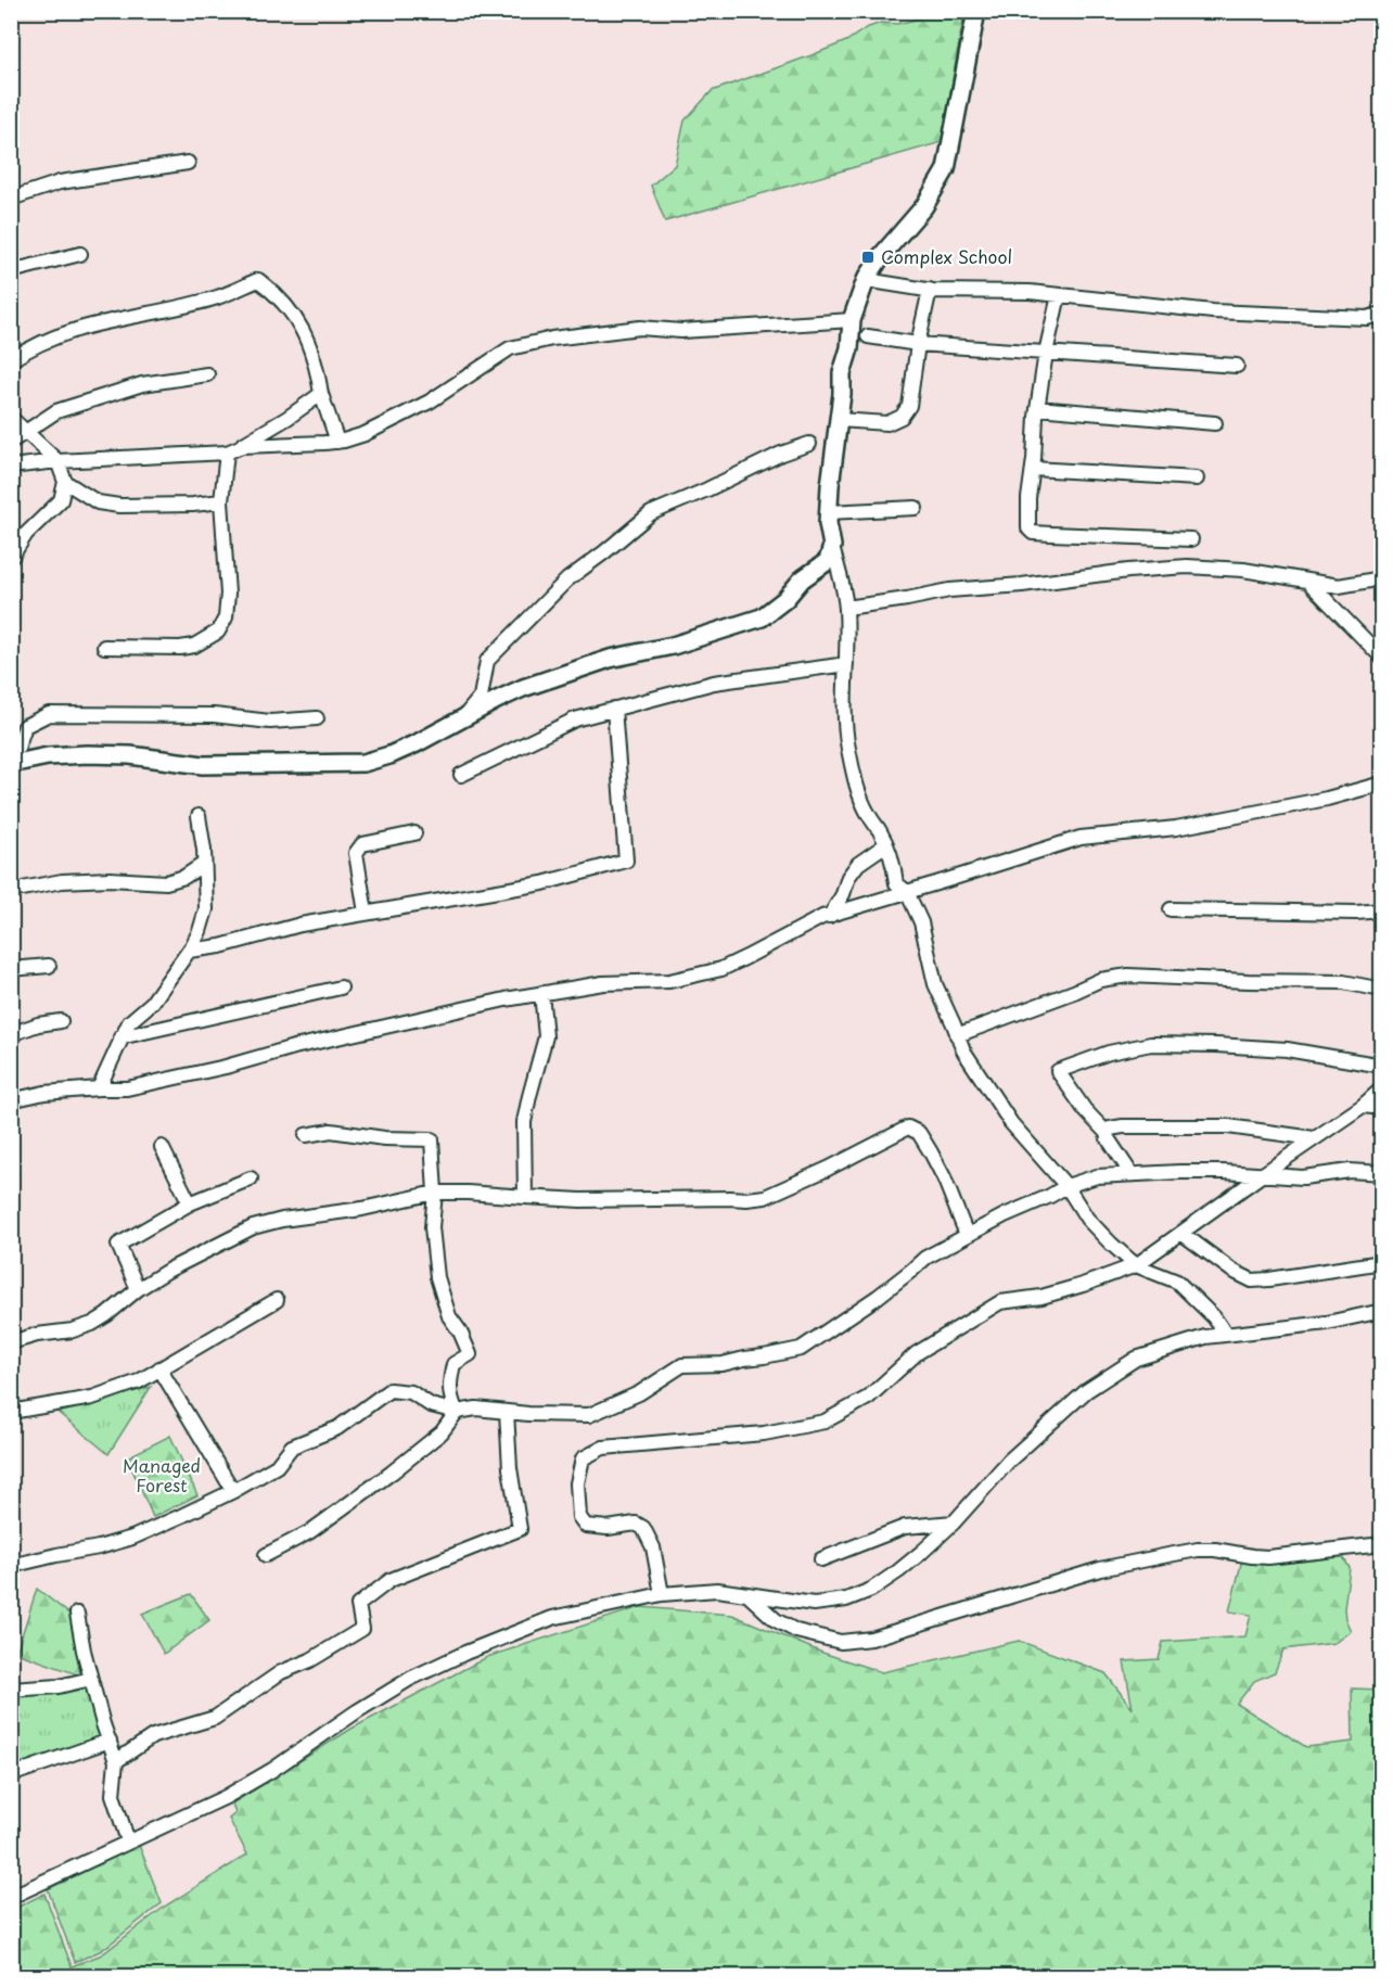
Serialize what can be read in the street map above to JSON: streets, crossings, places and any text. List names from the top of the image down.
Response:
{
  "parks": ["Managed Forest"],
  "places": {
    "transit": ["Complex School"]
  }
}
